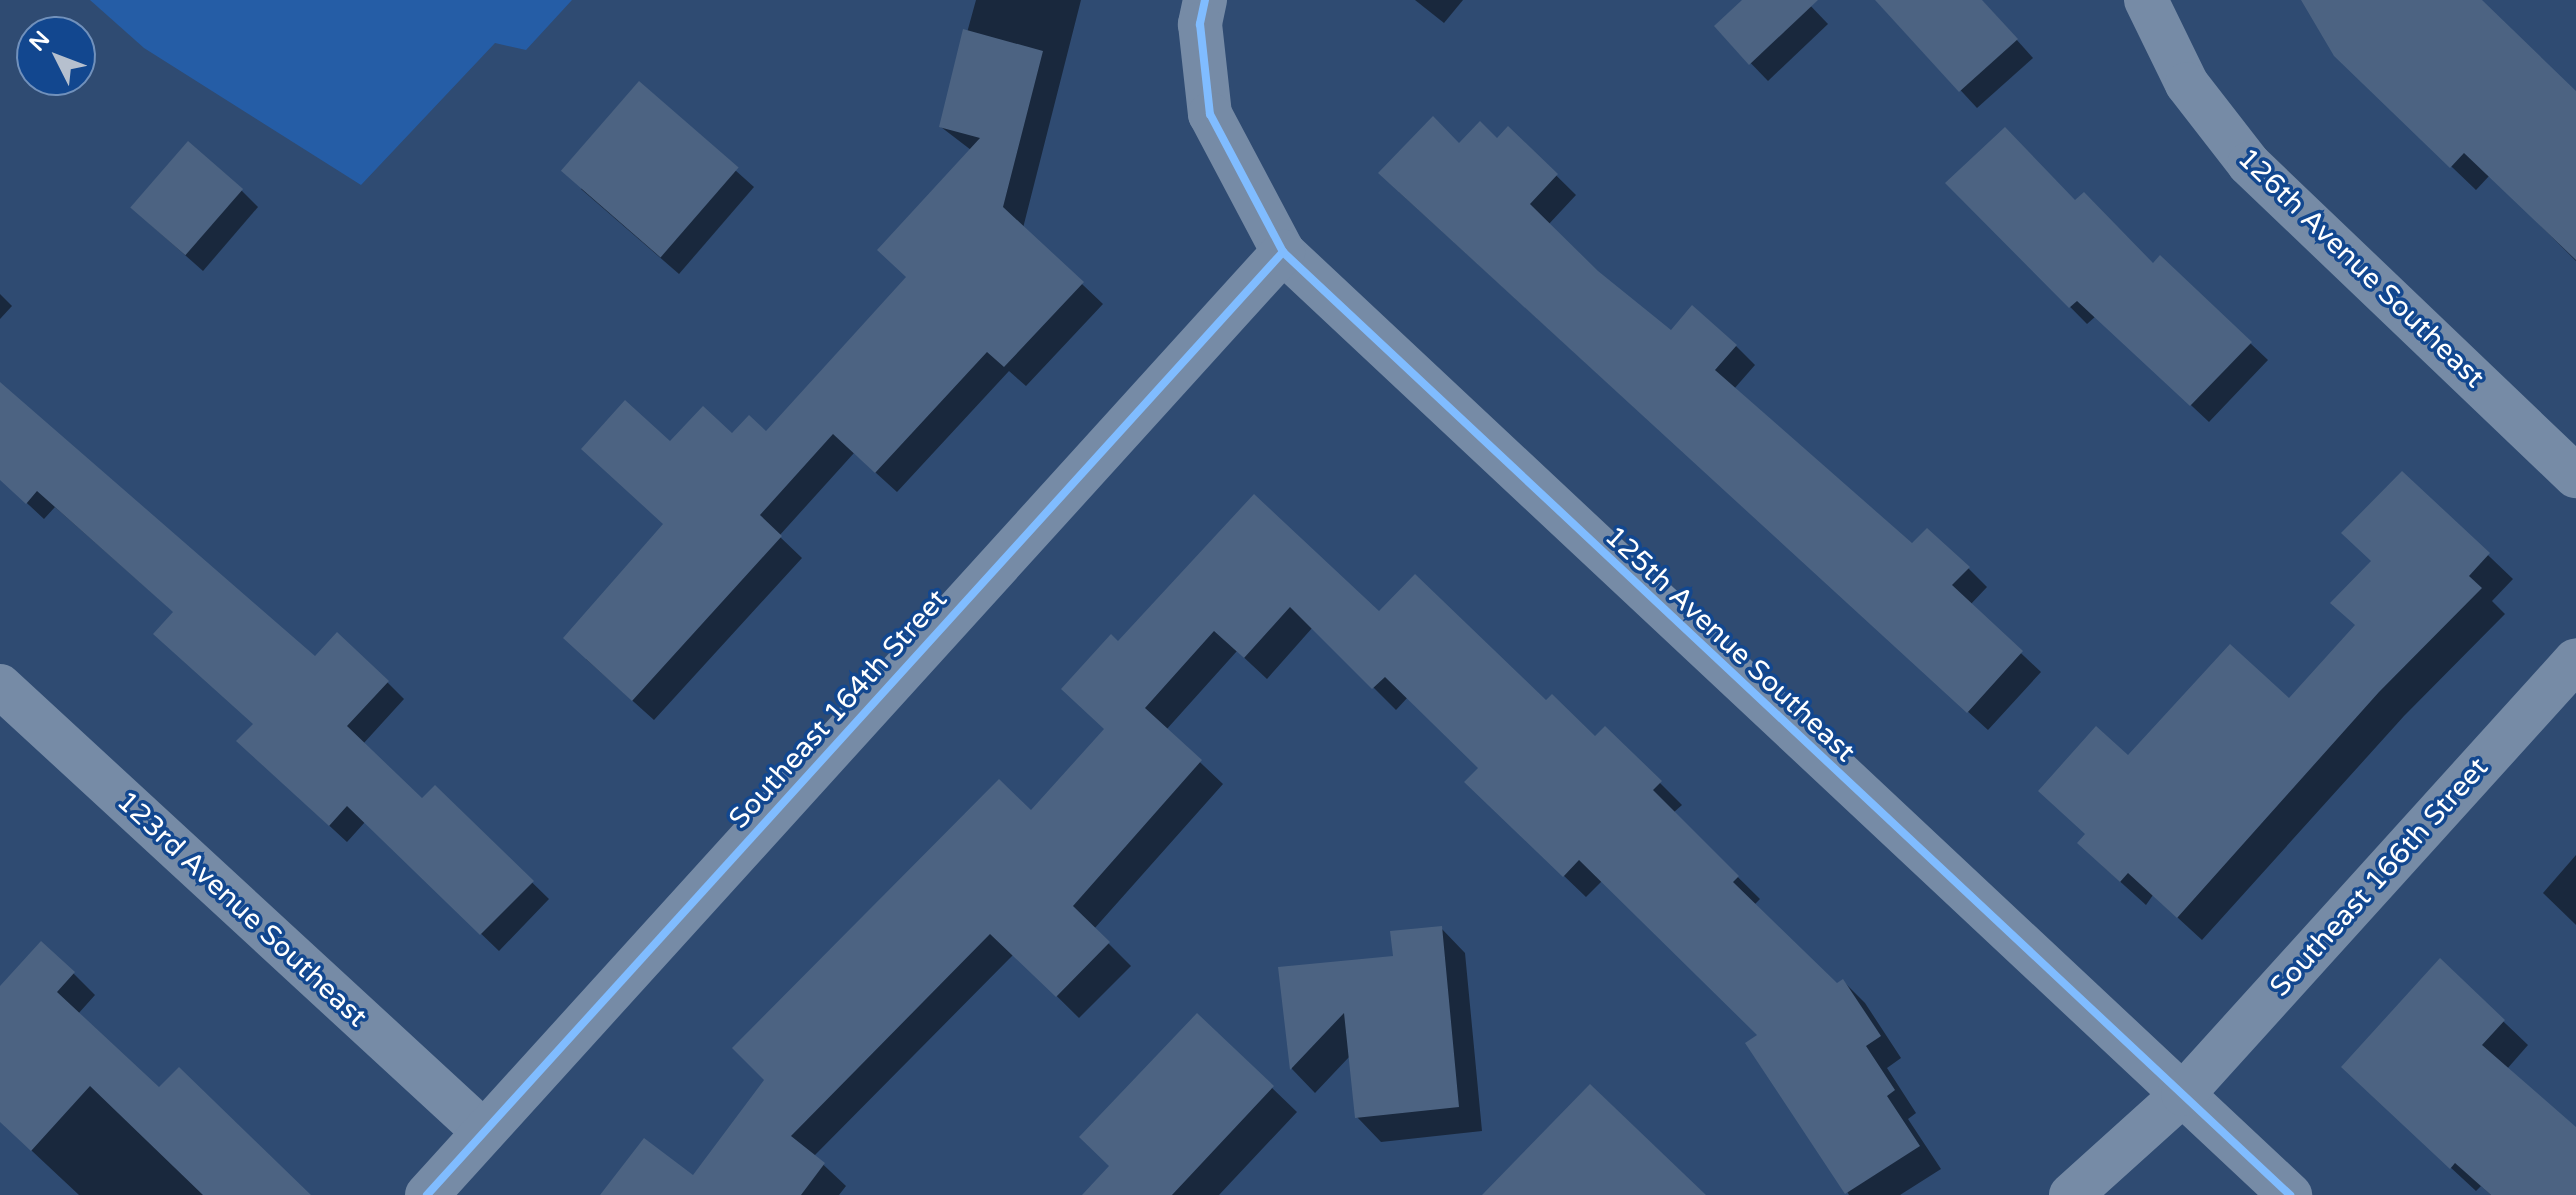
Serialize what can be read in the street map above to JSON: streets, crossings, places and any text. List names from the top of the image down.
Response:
{
  "streets": {
    "street": [
      "126th Avenue Southeast",
      "125th Avenue Southeast",
      "Southeast 164th Street",
      "Southeast 166th Street",
      "123rd Avenue Southeast"
    ]
  },
  "crossings": [
    ["125th Avenue Southeast", "Southeast 164th Street"],
    ["125th Avenue Southeast", "Southeast 166th Street"],
    ["Southeast 164th Street", "123rd Avenue Southeast"]
  ],
  "north": "top left"
}
